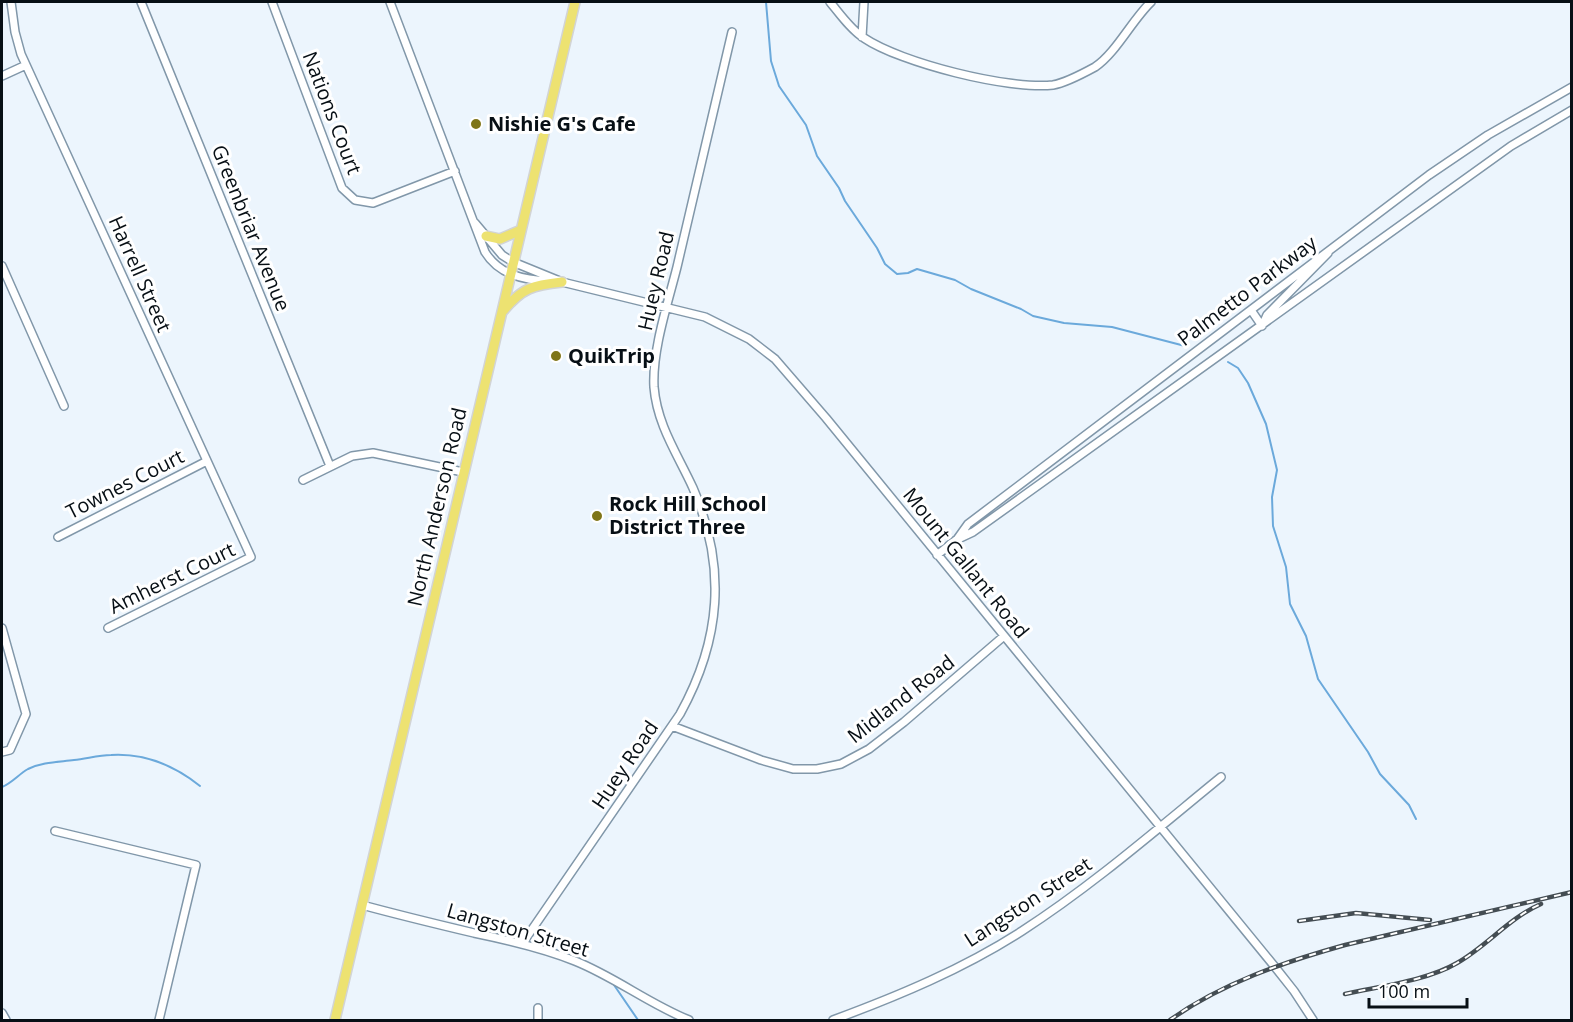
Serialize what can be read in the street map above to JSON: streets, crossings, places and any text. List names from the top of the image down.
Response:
{
  "streets": {
    "main road": ["North Anderson Road"],
    "street": [
      "Nations Court",
      "Greenbriar Avenue",
      "Harrell Street",
      "Huey Road",
      "Palmetto Parkway",
      "Townes Court",
      "Mount Gallant Road",
      "Amherst Court",
      "Midland Road",
      "Langston Street"
    ]
  },
  "crossings": [
    ["Nations Court", "Mount Gallant Road"],
    ["Harrell Street", "Townes Court"],
    ["Harrell Street", "Amherst Court"],
    ["Huey Road", "Mount Gallant Road"],
    ["Huey Road", "Midland Road"],
    ["Huey Road", "Langston Street"],
    ["Palmetto Parkway", "Mount Gallant Road"],
    ["North Anderson Road", "Mount Gallant Road"],
    ["North Anderson Road", "Langston Street"],
    ["Mount Gallant Road", "Midland Road"],
    ["Mount Gallant Road", "Langston Street"]
  ],
  "places": ["Nishie G's Cafe", "QuikTrip", "Rock Hill School District Three"],
  "scale_bar": "100 m"
}
